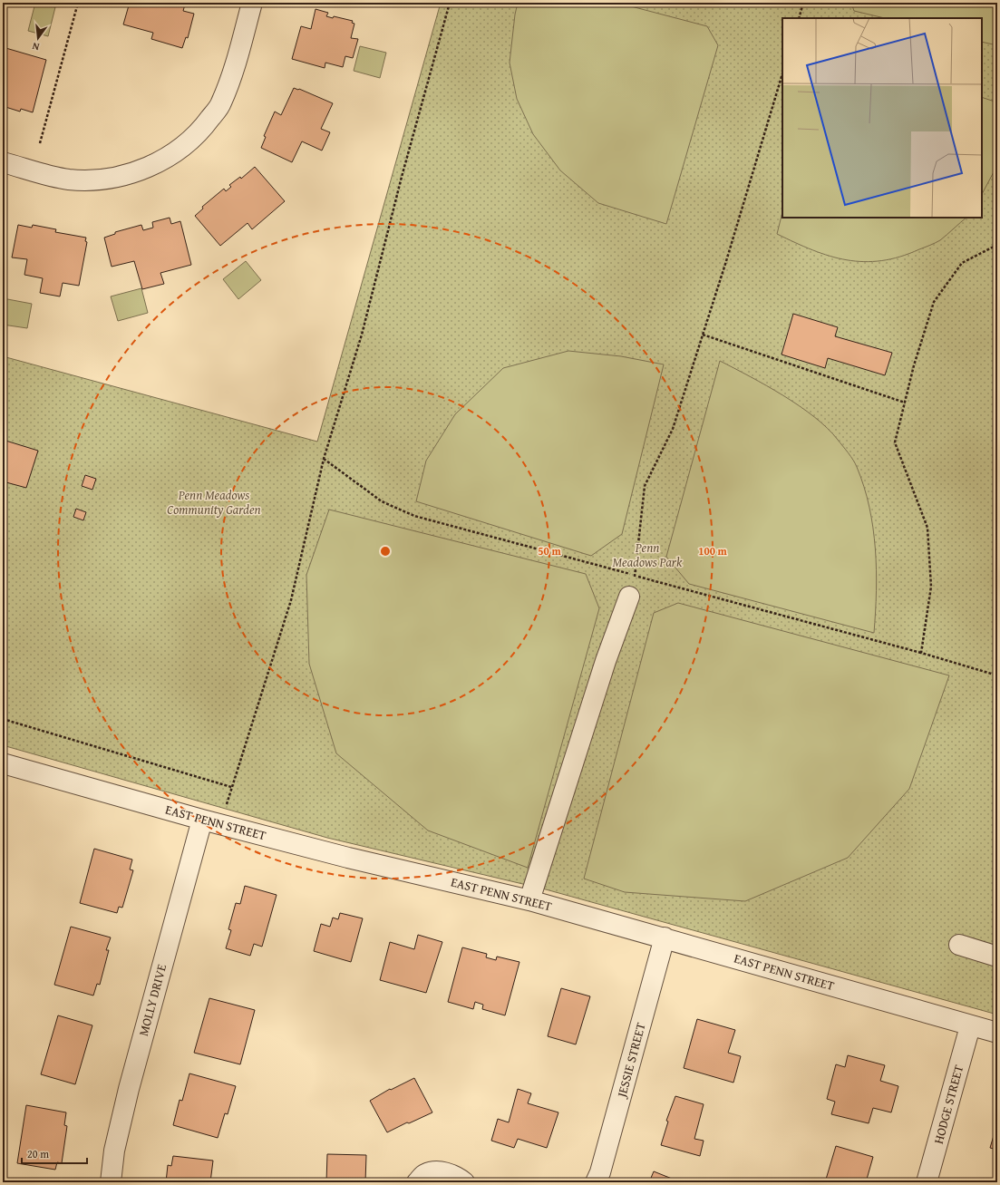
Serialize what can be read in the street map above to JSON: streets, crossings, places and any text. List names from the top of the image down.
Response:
{
  "streets": {
    "street": [
      "EAST PENN STREET",
      "MOLLY DRIVE",
      "JESSIE STREET",
      "HODGE STREET"
    ]
  },
  "crossings": [
    ["EAST PENN STREET", "MOLLY DRIVE"],
    ["EAST PENN STREET", "JESSIE STREET"],
    ["EAST PENN STREET", "HODGE STREET"]
  ],
  "parks": ["Penn Meadows Community Garden", "Penn Meadows Park"],
  "scale_bar": "20 m",
  "north": "bottom",
  "rings": ["50 m", "100 m"]
}
